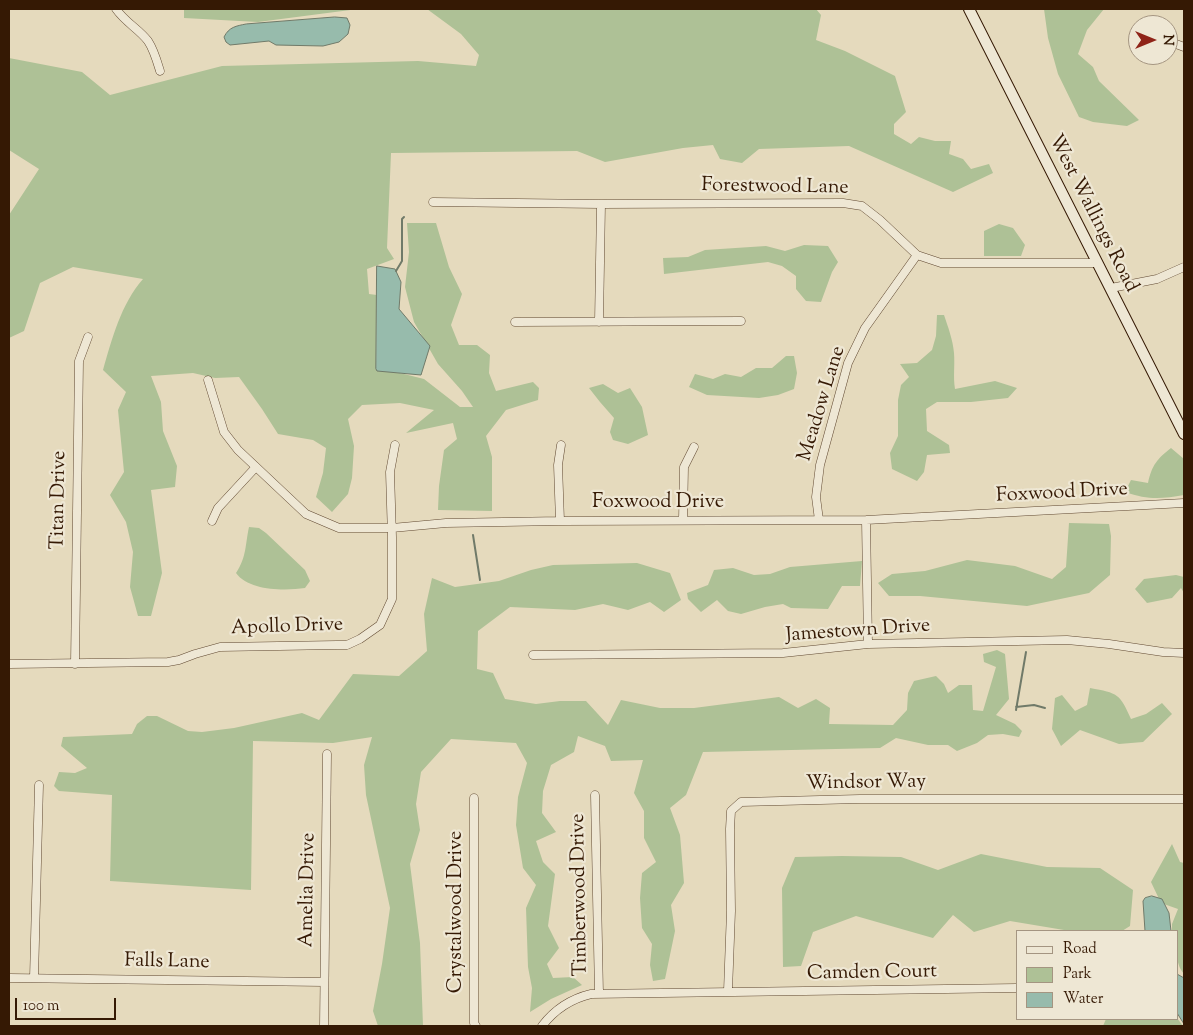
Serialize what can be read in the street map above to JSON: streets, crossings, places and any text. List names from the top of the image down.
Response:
{
  "streets": {
    "street": [
      "Forestwood Lane",
      "West Wallings Road",
      "Meadow Lane",
      "Foxwood Drive",
      "Titan Drive",
      "Apollo Drive",
      "Jamestown Drive",
      "Windsor Way",
      "Amelia Drive",
      "Timberwood Drive",
      "Crystalwood Drive",
      "Falls Lane",
      "Camden Court"
    ]
  },
  "crossings": [
    ["Forestwood Lane", "West Wallings Road"],
    ["Forestwood Lane", "Meadow Lane"],
    ["Meadow Lane", "Foxwood Drive"],
    ["Foxwood Drive", "Apollo Drive"],
    ["Titan Drive", "Apollo Drive"],
    ["Windsor Way", "Camden Court"],
    ["Amelia Drive", "Falls Lane"],
    ["Timberwood Drive", "Camden Court"]
  ],
  "legend": ["Road", "Park", "Water"],
  "scale_bar": "100 m",
  "north": "right"
}
